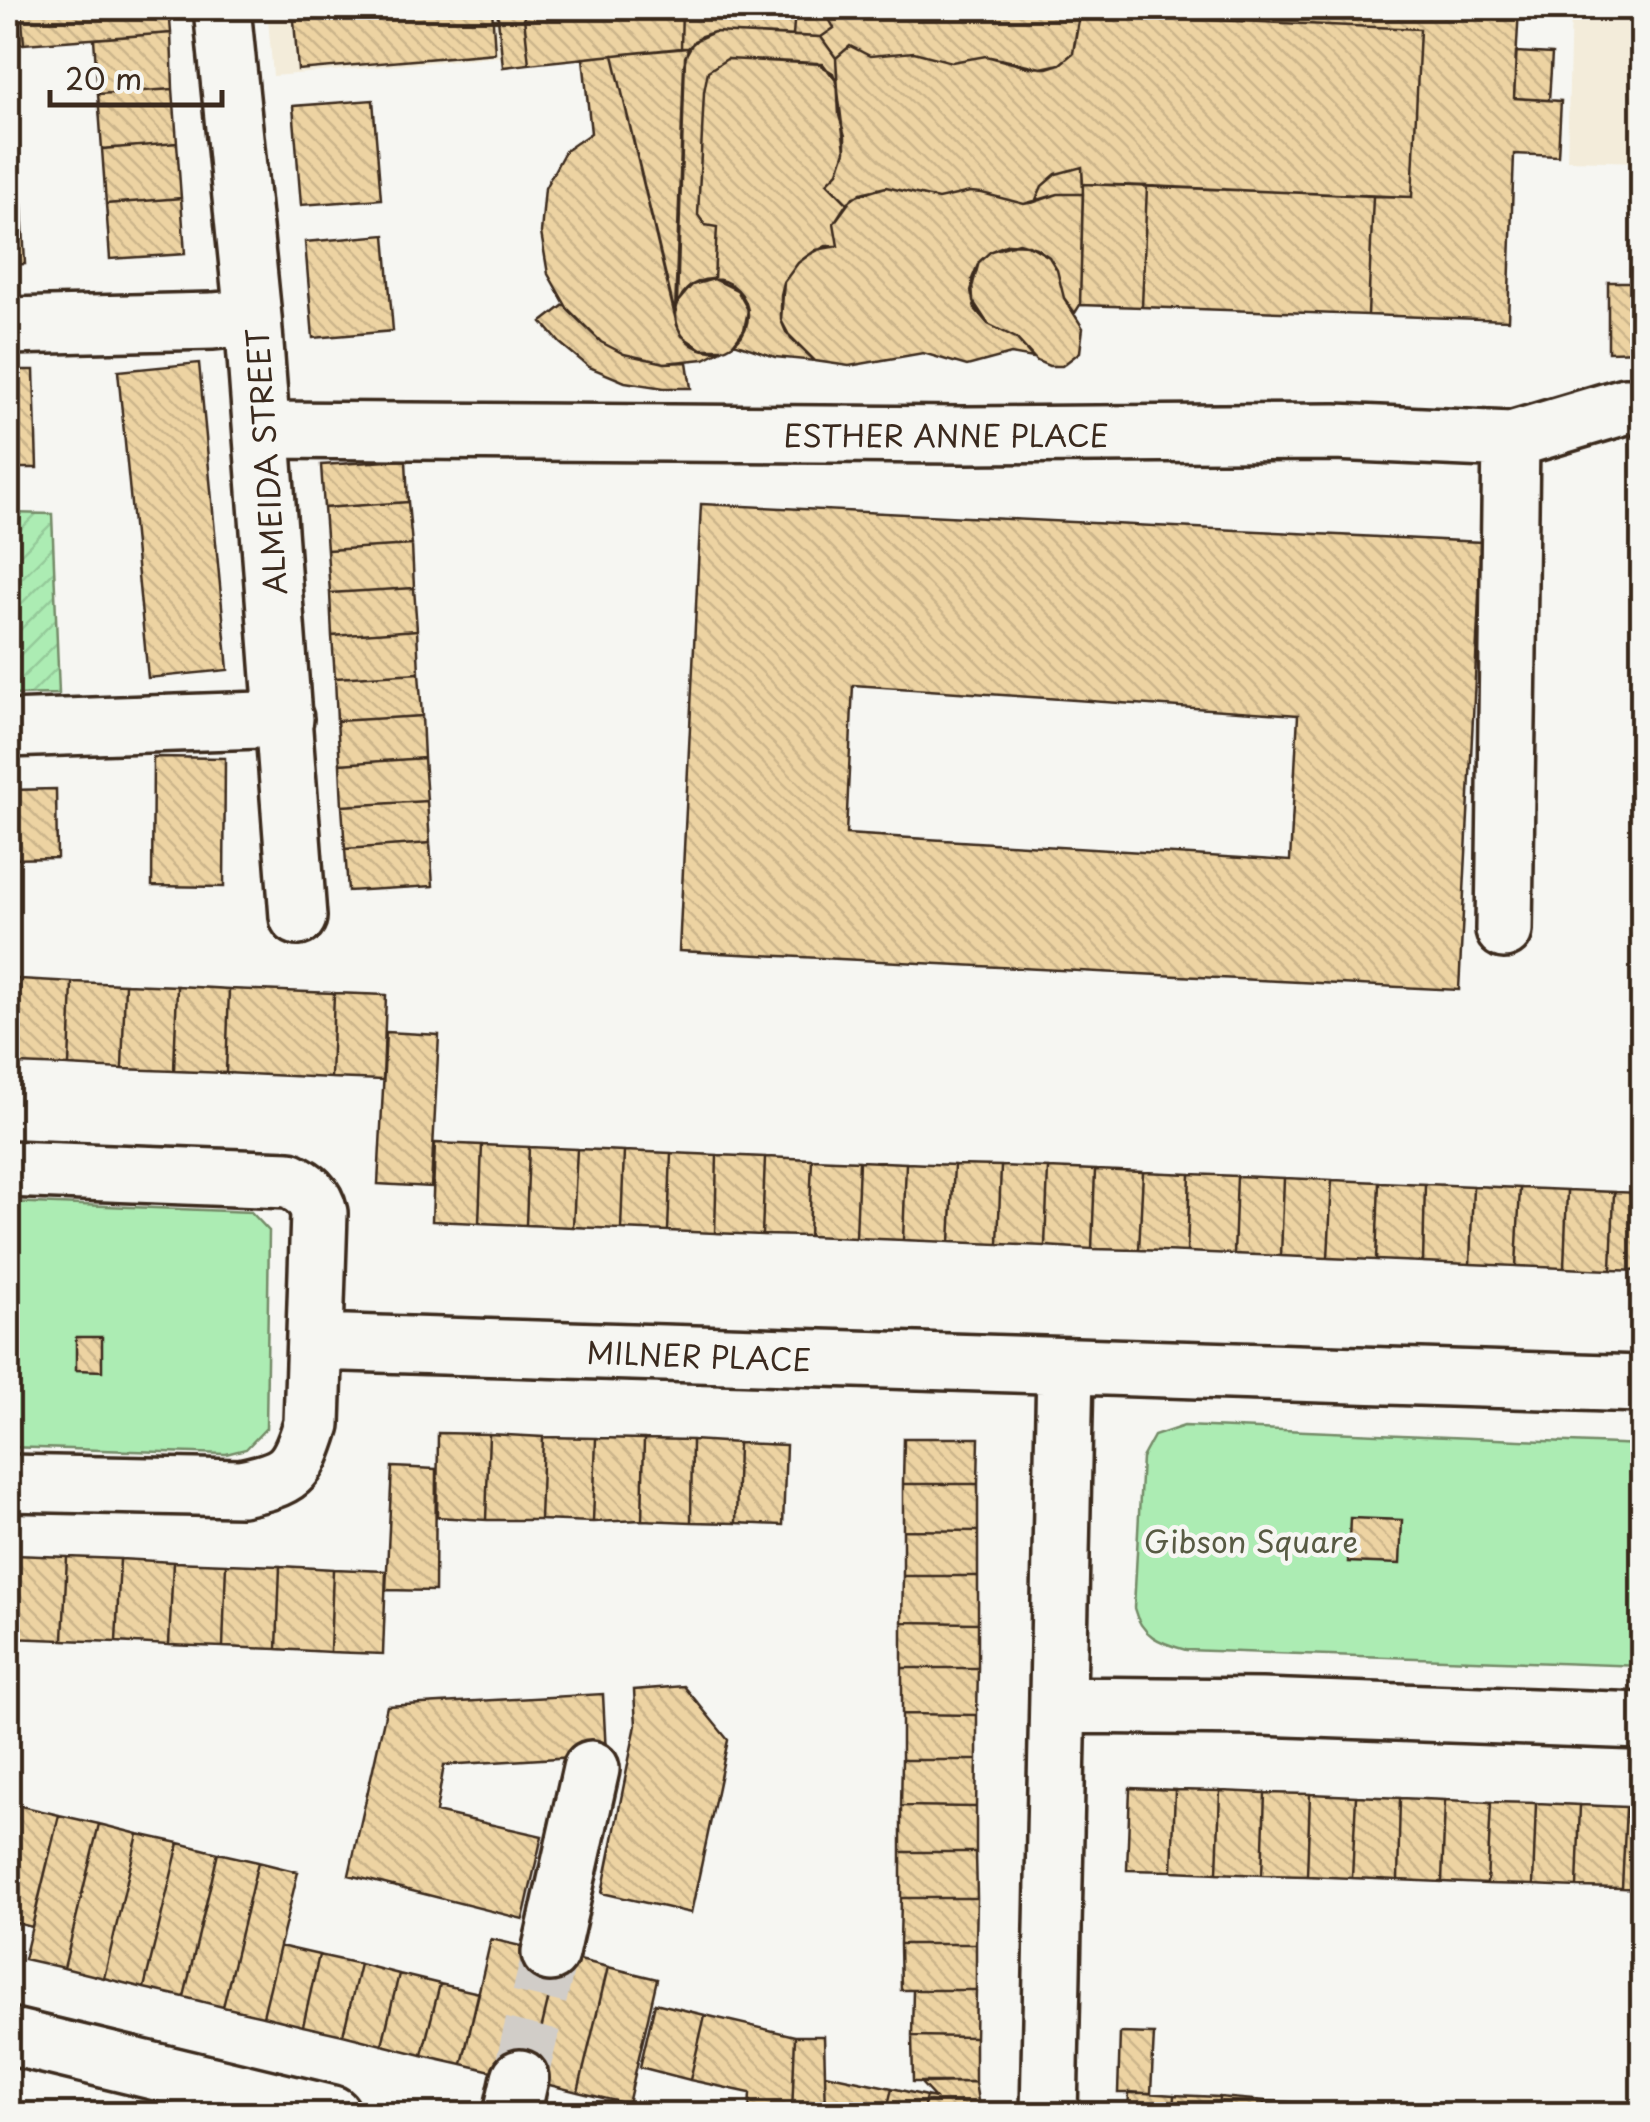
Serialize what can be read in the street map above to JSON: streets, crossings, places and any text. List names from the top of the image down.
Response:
{
  "streets": {
    "street": ["ESTHER ANNE PLACE", "ALMEIDA STREET", "MILNER PLACE"]
  },
  "crossings": [
    ["ESTHER ANNE PLACE", "ALMEIDA STREET"]
  ],
  "parks": ["Gibson Square"],
  "scale_bar": "20 m"
}
